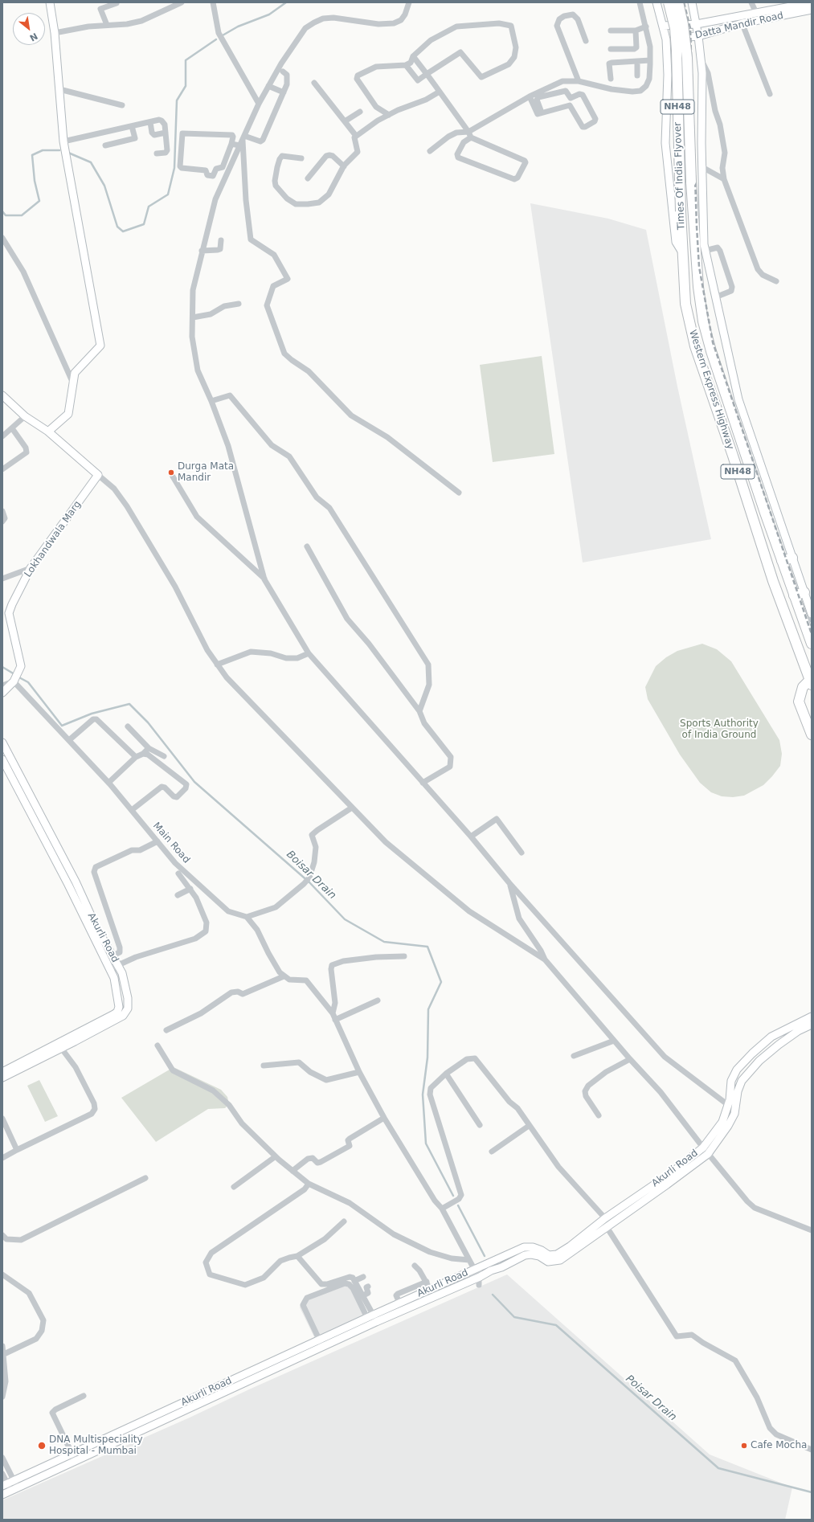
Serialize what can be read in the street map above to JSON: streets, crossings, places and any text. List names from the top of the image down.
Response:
{
  "streets": {
    "highway": ["NH48", "Times Of India Flyover", "Western Express Highway"],
    "street": [
      "Datta Mandir Road",
      "Lokhandwala Marg",
      "Main Road",
      "Akurli Road"
    ]
  },
  "crossings": [
    ["Times Of India Flyover", "Western Express Highway"],
    ["Lokhandwala Marg", "Main Road"]
  ],
  "water": ["Boisar Drain", "Poisar Drain"],
  "parks": ["Sports Authority of India Ground"],
  "places": ["Durga Mata Mandir", "DNA Multispeciality Hospital - Mumbai", "Cafe Mocha"],
  "north": "bottom right"
}
